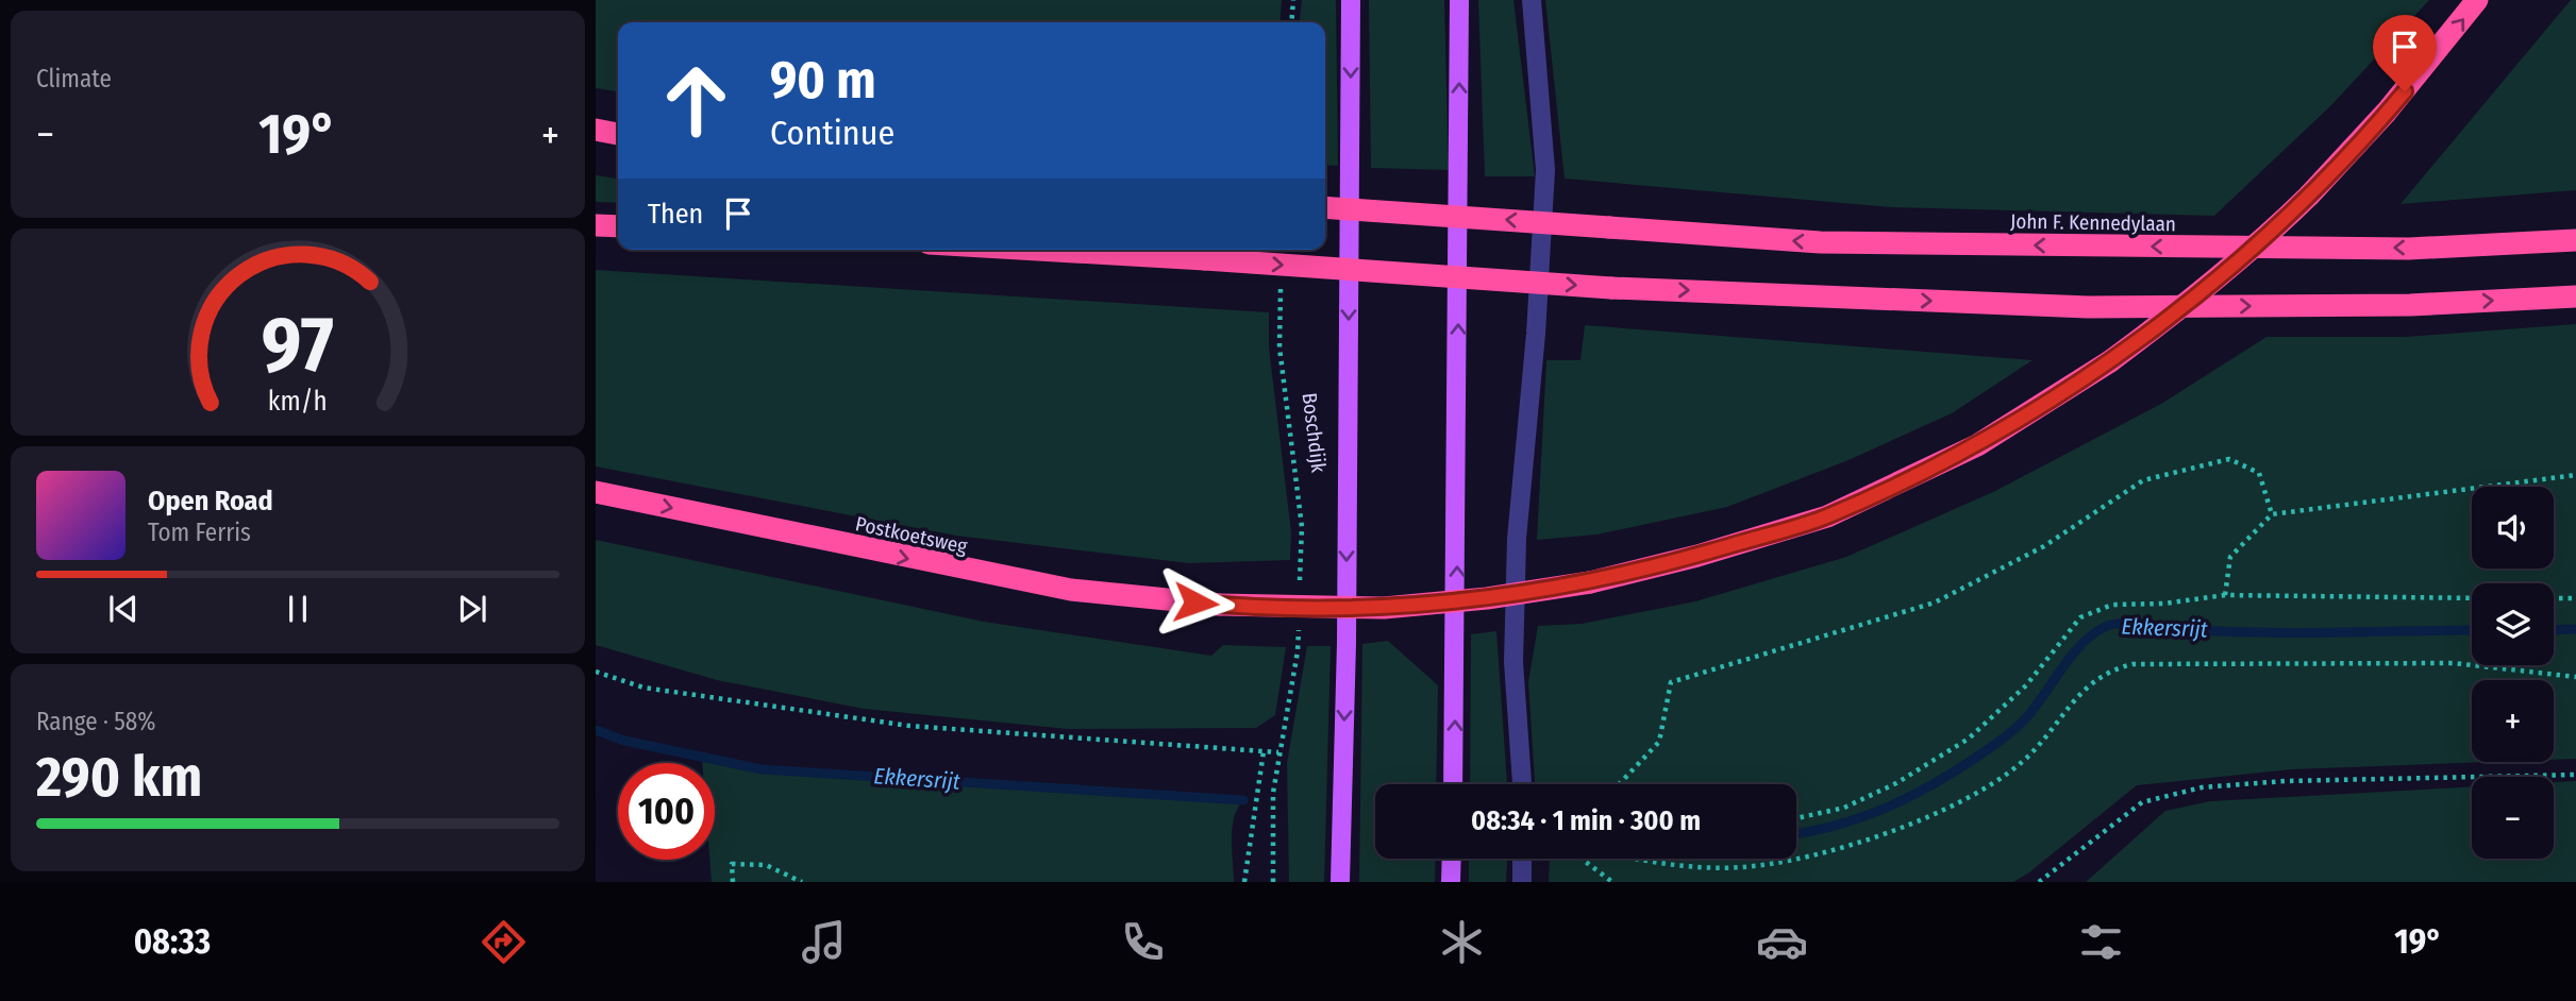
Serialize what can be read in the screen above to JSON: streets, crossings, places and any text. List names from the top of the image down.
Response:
{
  "streets": {
    "highway": ["John F. Kennedylaan", "Postkoetsweg"],
    "main road": ["Boschdijk"]
  },
  "water": ["Ekkersrijt"],
  "page": {
    "tile": [
      "Climate",
      ["Range · 58%", "290 km"]
    ],
    "turn": ["90 m", "Continue"],
    "heat": ["−", "19°", "+"],
    "then": "Then",
    "song": ["Open Road", "Tom Ferris"],
    "map_buttons": ["+", "−"],
    "limit": "100",
    "trip": "08:34 · 1 min · 300 m",
    "tabs": ["08:33", "19°"],
    "gauge": ["97", "km/h"]
  }
}
